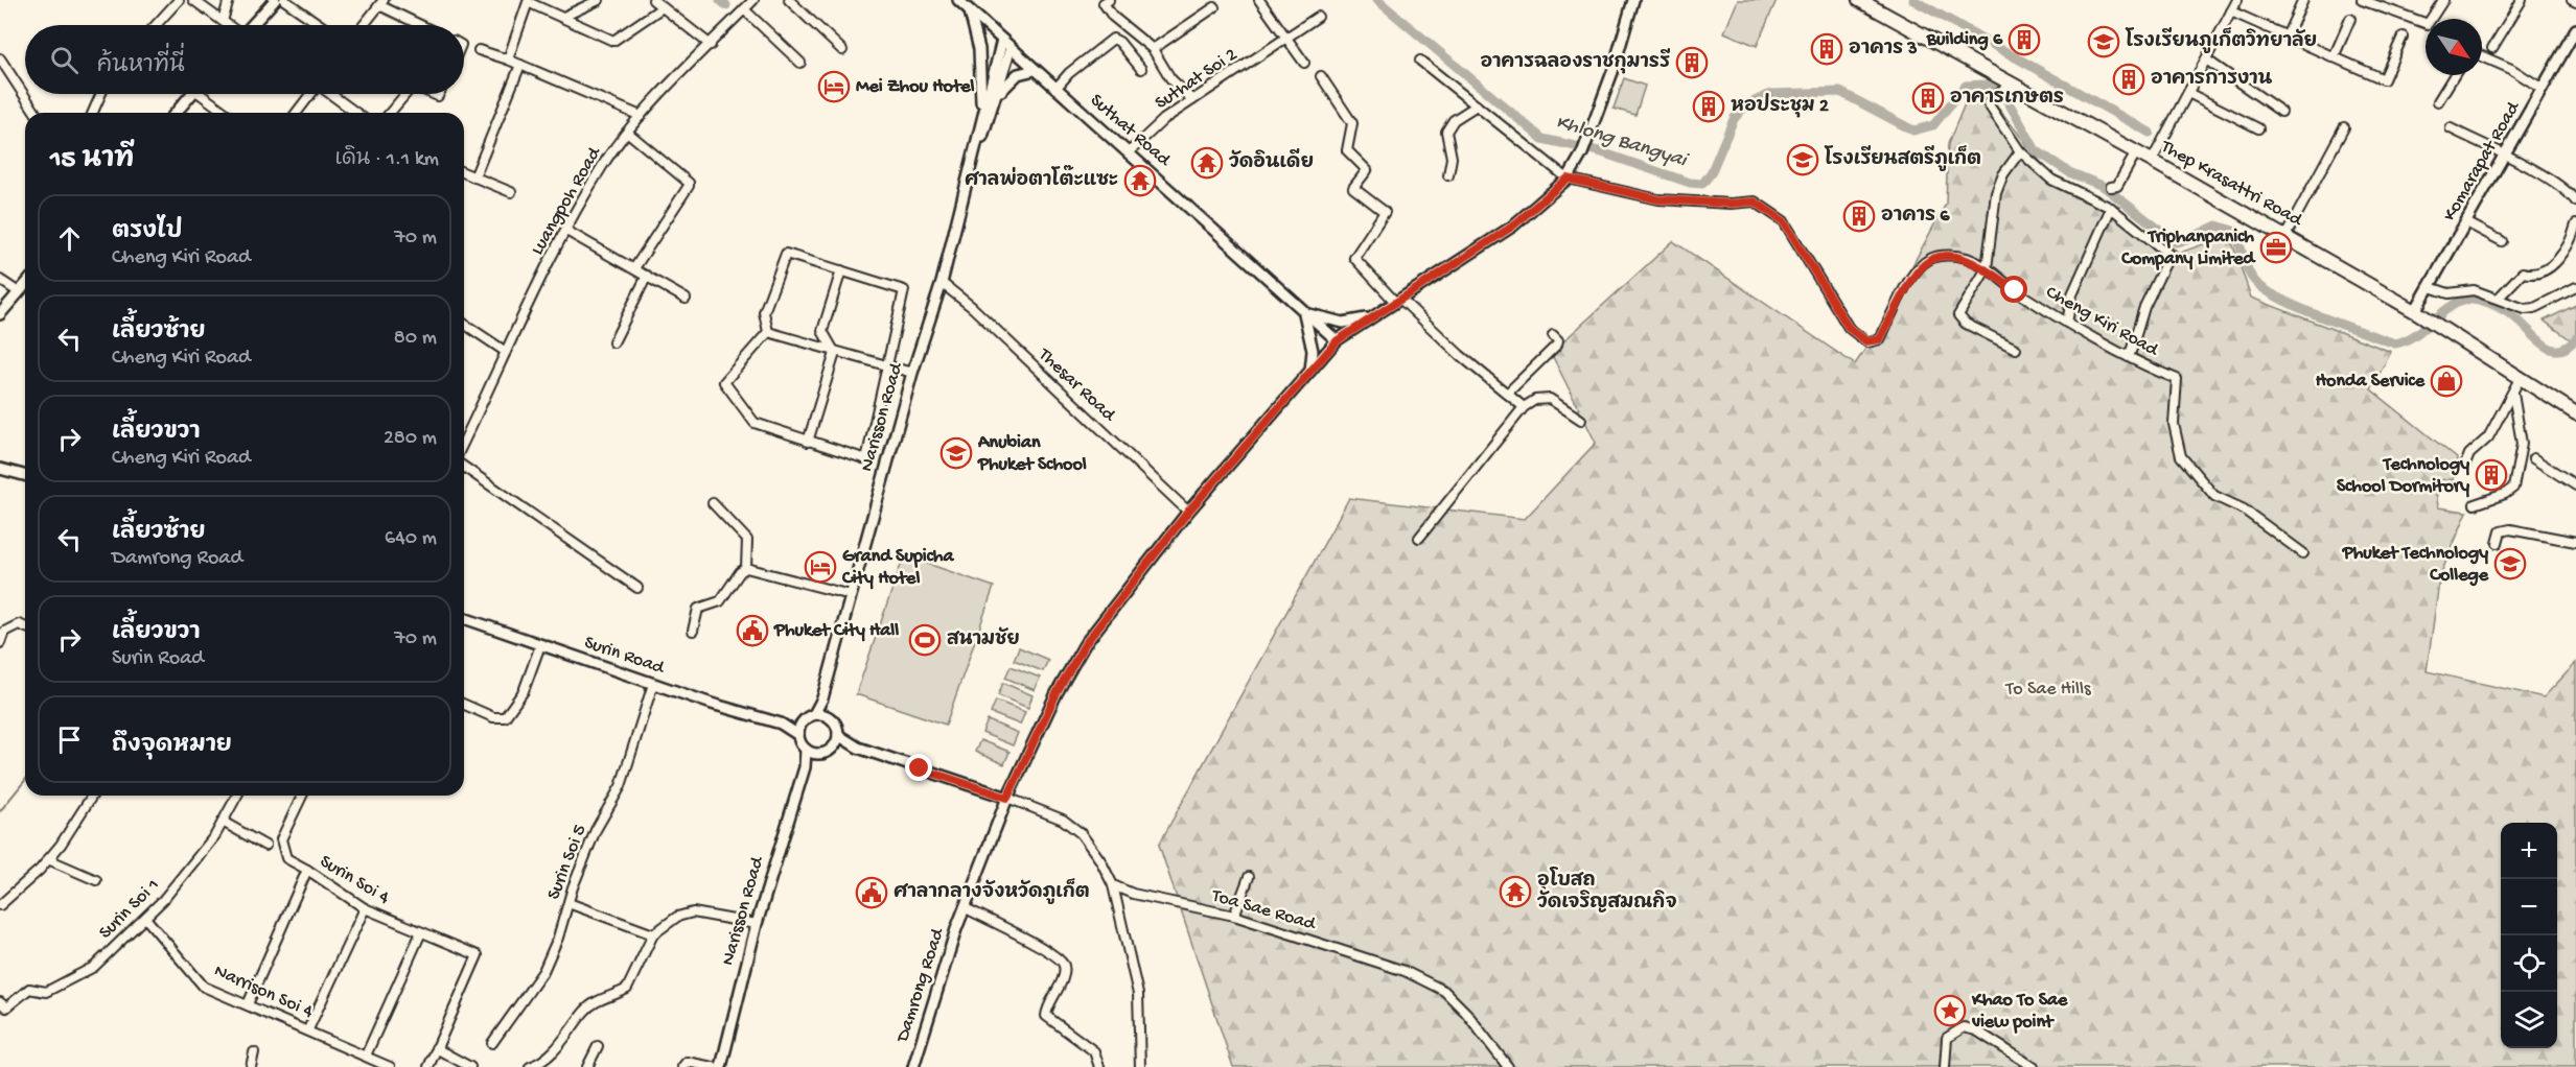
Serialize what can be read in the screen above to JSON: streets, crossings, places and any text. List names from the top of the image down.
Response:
{
  "streets": {
    "main road": ["Thep Krasattri Road"],
    "street": [
      "Suthat Soi 2",
      "Suthat Road",
      "Komarapat Road",
      "Luangpoh Road",
      "Cheng Kiri Road",
      "Thesar Road",
      "Narisson Road",
      "Surin Road",
      "Surin Soi 5",
      "Surin Soi 4",
      "Surin Soi 1",
      "Toa Sae Road",
      "Damrong Road",
      "Narrison Soi 4"
    ]
  },
  "crossings": [
    ["Suthat Soi 2", "Suthat Road"],
    ["Suthat Road", "Narisson Road"],
    ["Suthat Road", "Damrong Road"],
    ["Komarapat Road", "Thep Krasattri Road"],
    ["Cheng Kiri Road", "Damrong Road"],
    ["Thesar Road", "Narisson Road"],
    ["Thesar Road", "Damrong Road"],
    ["Narisson Road", "Surin Road"],
    ["Surin Road", "Surin Soi 5"],
    ["Surin Soi 1", "Narrison Soi 4"]
  ],
  "water": ["Khlong Bangyai"],
  "parks": ["To Sae Hills"],
  "places": {
    "building": [
      "Building 6",
      "อาคาร 3",
      "อาคารฉลองราชกุมารรี",
      "อาคารการงาน",
      "อาคารเกษตร",
      "หอประชุม 2",
      "อาคาร 6",
      "Technology School Dormitory"
    ],
    "school or university": [
      "โรงเรียนภูเก็ตวิทยาลัย",
      "โรงเรียนสตรีภูเก็ต",
      "Anubian Phuket School",
      "Phuket Technology College"
    ],
    "hotel": ["Mei Zhou Hotel", "Grand Supicha City Hotel"],
    "temple": ["วัดอินเดีย", "ศาลพ่อตาโต๊ะแซะ", "อุโบสถ วัดเจริญสมณกิจ"],
    "office": ["Triphanpanich Company Limited"],
    "shop": ["Honda Service"],
    "public building": ["Phuket City Hall", "ศาลากลางจังหวัดภูเก็ต"],
    "sports": ["สนามชัย"],
    "place": ["Khao To Sae view point"]
  },
  "north": "bottom right",
  "page": {
    "search": "ค้นหาที่นี่",
    "heading": ["15 นาที", "เดิน · 1.1 km"],
    "list": [
      ["ตรงไป", "Cheng Kiri Road", "70 m"],
      ["เลี้ยวซ้าย", "Cheng Kiri Road", "80 m"],
      ["เลี้ยวขวา", "Cheng Kiri Road", "280 m"],
      ["เลี้ยวซ้าย", "Damrong Road", "640 m"],
      ["เลี้ยวขวา", "Surin Road", "70 m"],
      "ถึงจุดหมาย"
    ],
    "map_buttons": ["+", "−"]
  }
}
